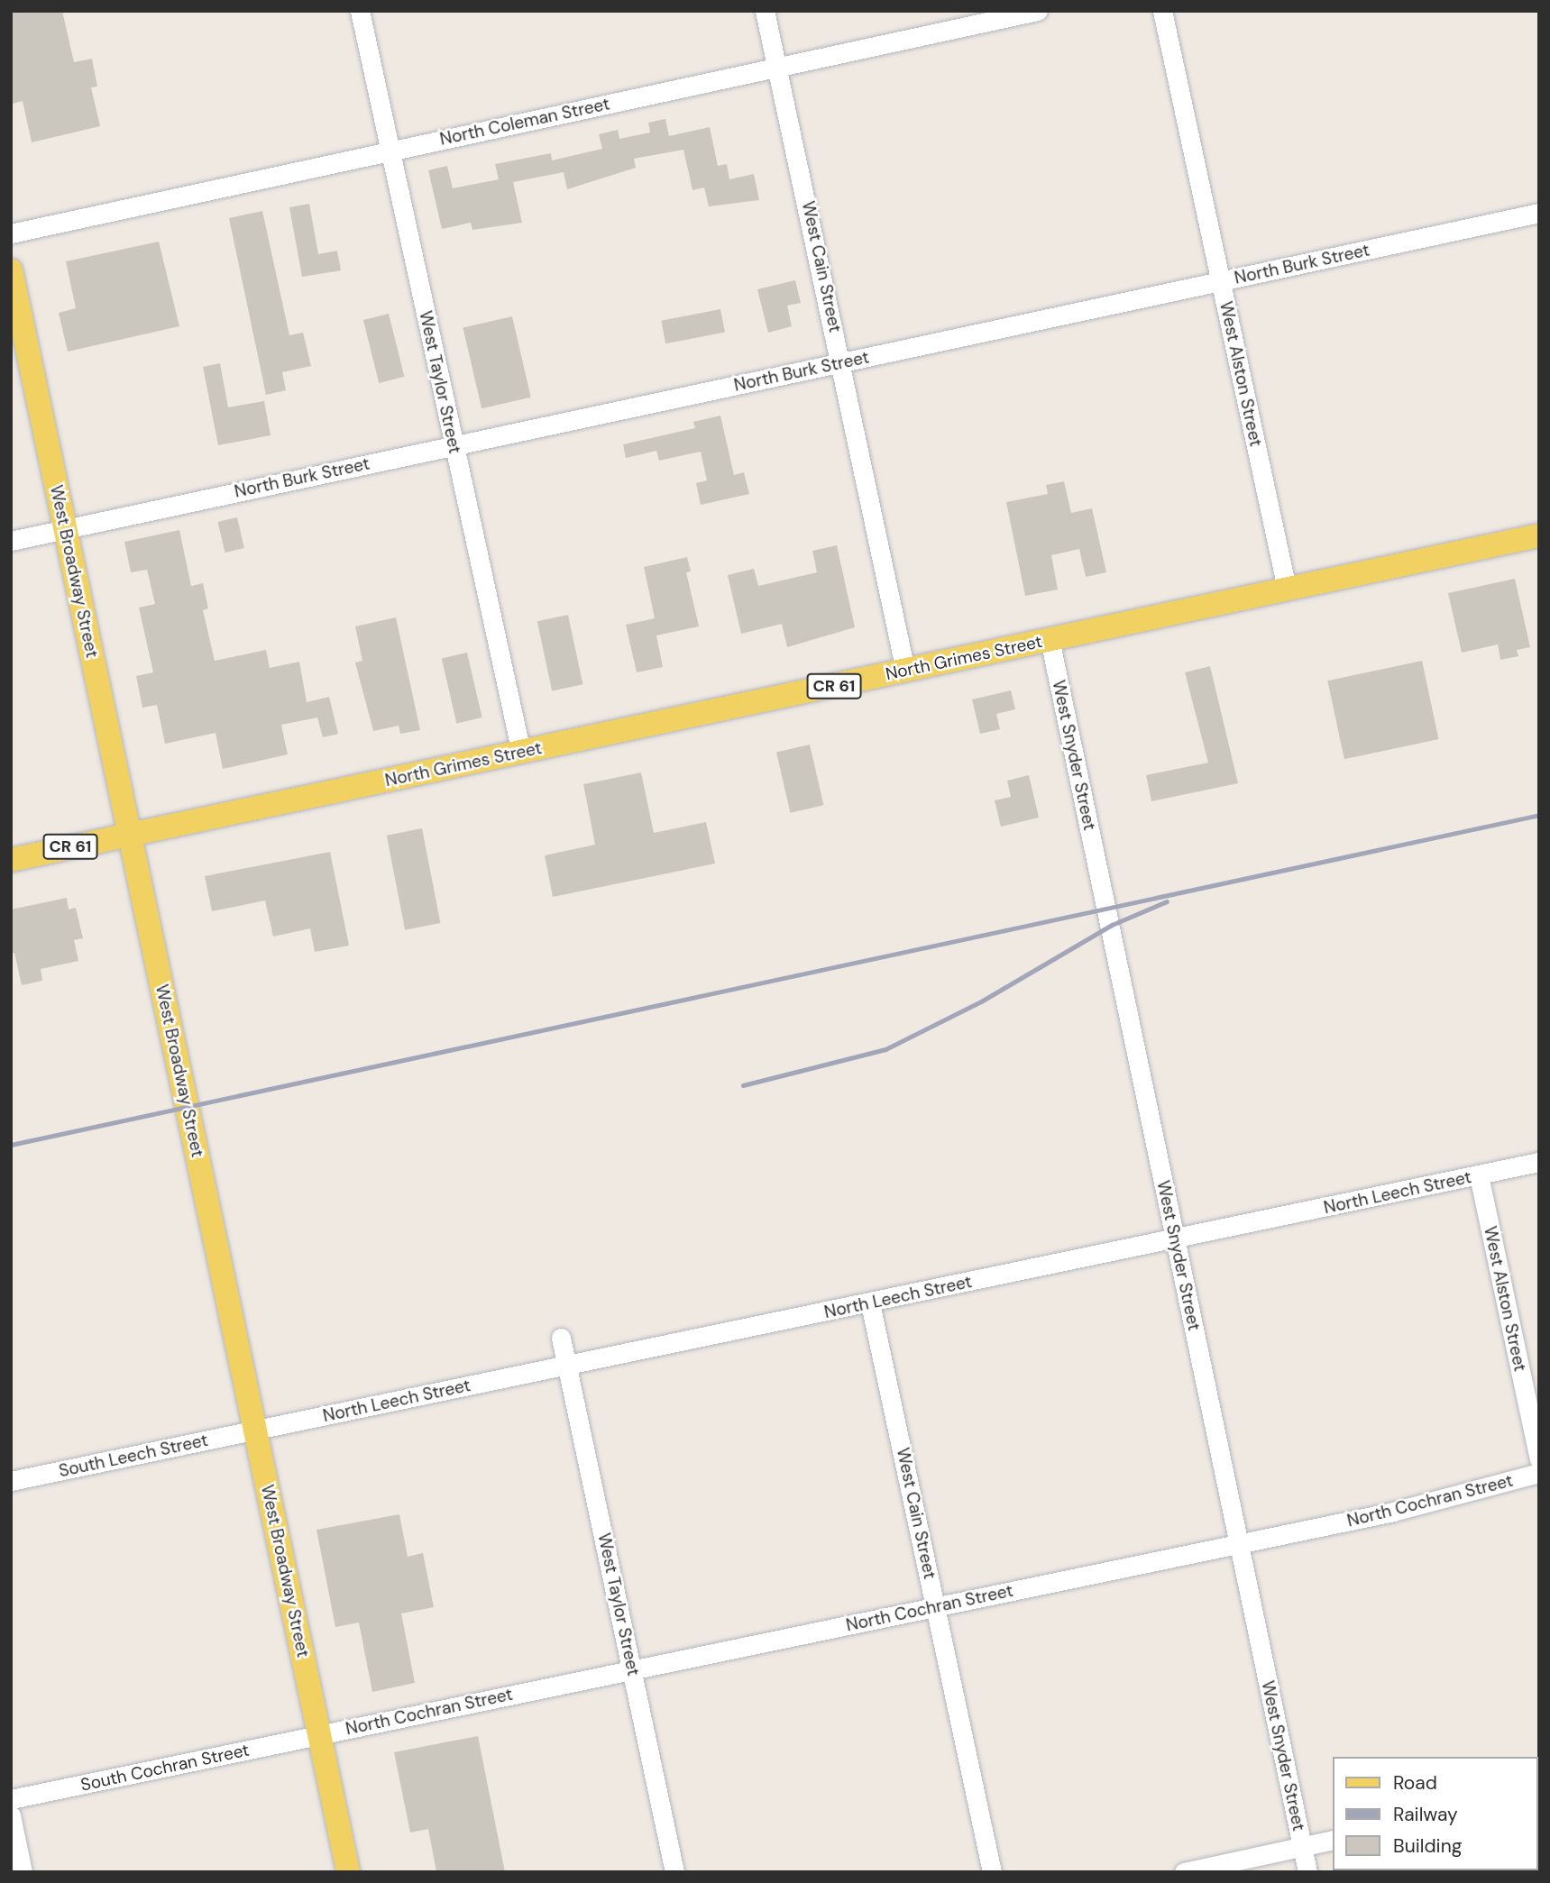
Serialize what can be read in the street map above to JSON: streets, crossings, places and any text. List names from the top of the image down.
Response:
{
  "streets": {
    "main road": ["West Broadway Street", "North Grimes Street", "CR 61"],
    "street": [
      "North Coleman Street",
      "North Burk Street",
      "West Cain Street",
      "West Alston Street",
      "West Taylor Street",
      "West Snyder Street",
      "North Leech Street",
      "South Leech Street",
      "North Cochran Street",
      "South Cochran Street"
    ]
  },
  "crossings": [
    ["North Coleman Street", "West Cain Street"],
    ["North Coleman Street", "West Taylor Street"],
    ["North Burk Street", "West Cain Street"],
    ["North Burk Street", "West Alston Street"],
    ["North Burk Street", "West Taylor Street"],
    ["North Burk Street", "West Broadway Street"],
    ["West Cain Street", "North Grimes Street"],
    ["West Cain Street", "North Leech Street"],
    ["West Cain Street", "North Cochran Street"],
    ["West Alston Street", "North Grimes Street"],
    ["West Alston Street", "North Leech Street"],
    ["West Taylor Street", "North Grimes Street"],
    ["West Taylor Street", "North Leech Street"],
    ["West Taylor Street", "North Cochran Street"],
    ["West Broadway Street", "North Grimes Street"],
    ["West Broadway Street", "CR 61"],
    ["West Broadway Street", "North Leech Street"],
    ["West Broadway Street", "South Leech Street"],
    ["West Broadway Street", "North Cochran Street"],
    ["West Broadway Street", "South Cochran Street"],
    ["North Grimes Street", "CR 61"],
    ["North Grimes Street", "West Snyder Street"],
    ["West Snyder Street", "North Leech Street"],
    ["West Snyder Street", "North Cochran Street"],
    ["North Leech Street", "South Leech Street"],
    ["North Cochran Street", "South Cochran Street"]
  ],
  "legend": ["Road", "Railway", "Building"]
}
